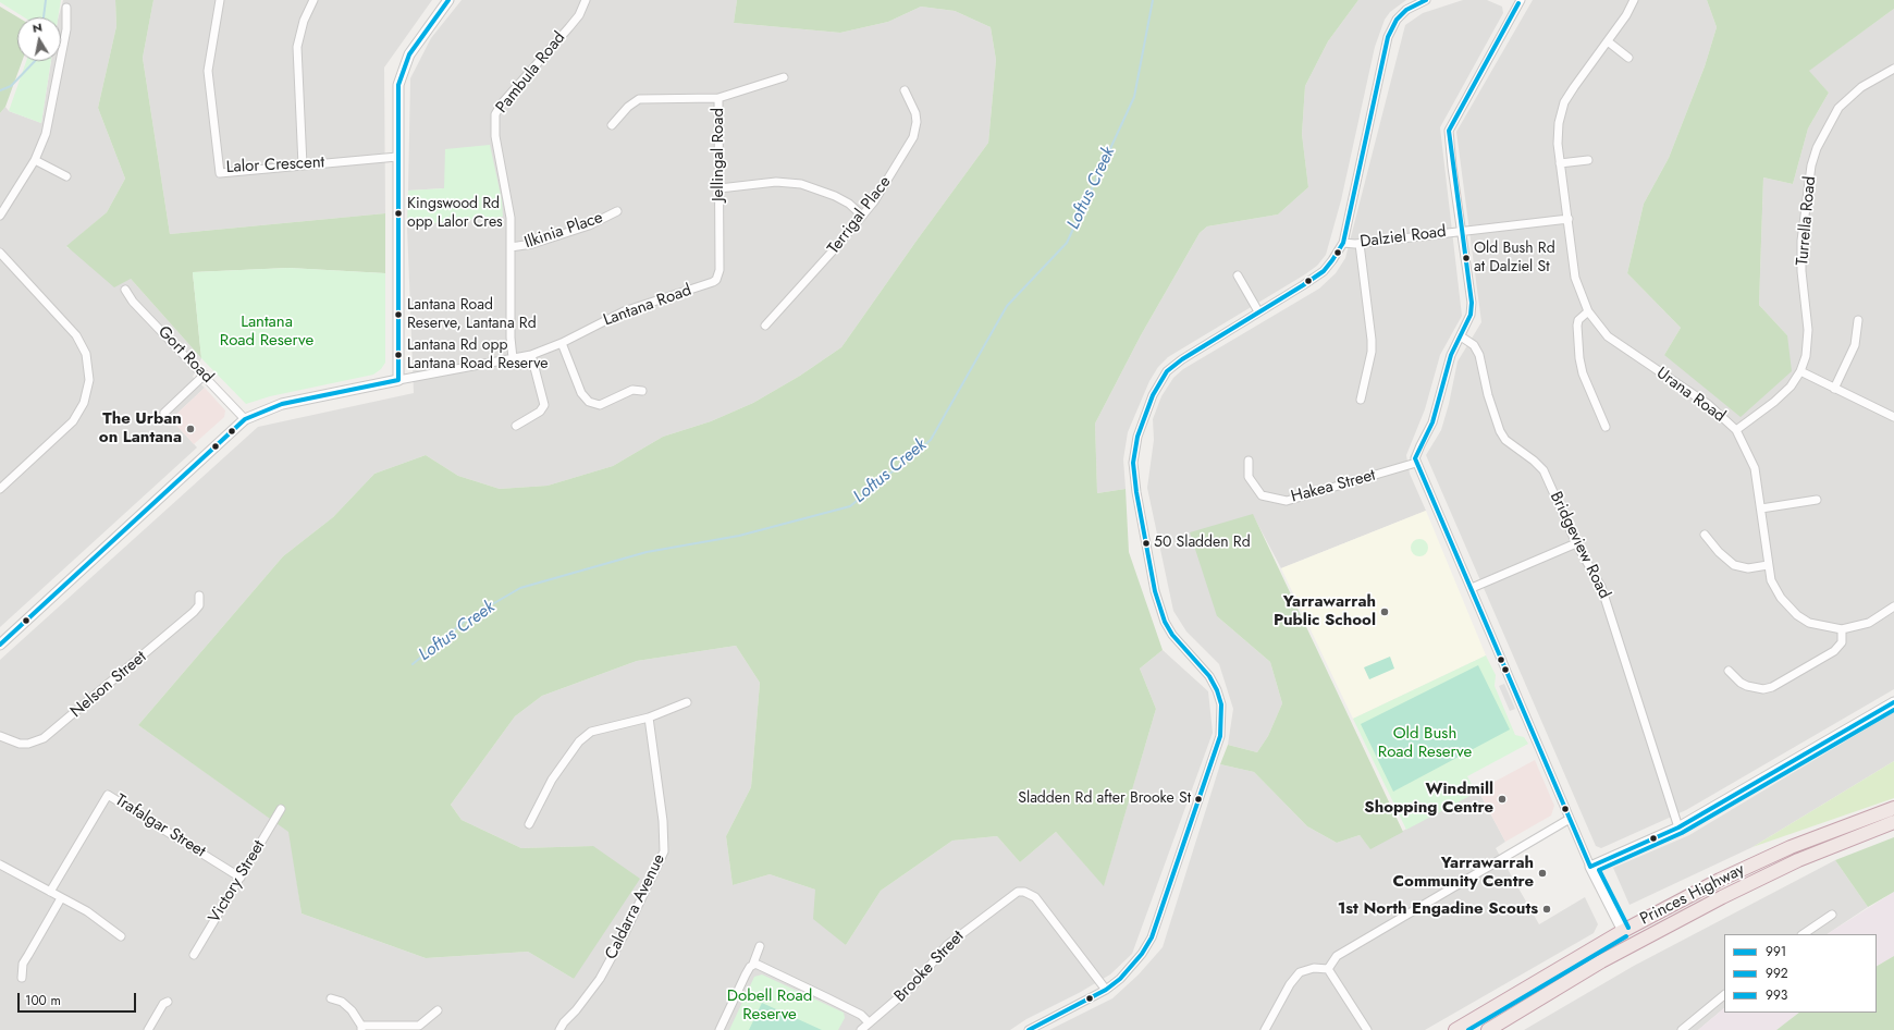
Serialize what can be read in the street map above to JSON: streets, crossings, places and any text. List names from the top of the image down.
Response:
{
  "streets": {
    "highway": ["Princes Highway"],
    "street": [
      "Pambula Road",
      "Jellingal Road",
      "Lalor Crescent",
      "Terrigal Place",
      "Turrella Road",
      "Ilkinia Place",
      "Dalziel Road",
      "Lantana Road",
      "Gort Road",
      "Urana Road",
      "Hakea Street",
      "Bridgeview Road",
      "Nelson Street",
      "Trafalgar Street",
      "Victory Street",
      "Caldarra Avenue",
      "Brooke Street"
    ]
  },
  "crossings": [
    ["Pambula Road", "Ilkinia Place"],
    ["Pambula Road", "Lantana Road"],
    ["Jellingal Road", "Lantana Road"],
    ["Turrella Road", "Urana Road"],
    ["Dalziel Road", "Urana Road"],
    ["Lantana Road", "Gort Road"],
    ["Trafalgar Street", "Victory Street"]
  ],
  "water": ["Loftus Creek"],
  "parks": ["Lantana Road Reserve", "Old Bush Road Reserve", "Dobell Road Reserve"],
  "places": [
    "Kingswood Rd opp Lalor Cres",
    "Old Bush Rd at Dalziel St",
    "Lantana Road Reserve, Lantana Rd",
    "Lantana Rd opp Lantana Road Reserve",
    "The Urban on Lantana",
    "50 Sladden Rd",
    "Yarrawarrah Public School",
    "Sladden Rd after Brooke St",
    "Windmill Shopping Centre",
    "Yarrawarrah Community Centre",
    "1st North Engadine Scouts"
  ],
  "lines": ["transit line 991", "transit line 992", "transit line 993"],
  "legend": ["991", "992", "993"],
  "scale_bar": "100 m",
  "north": "top"
}
